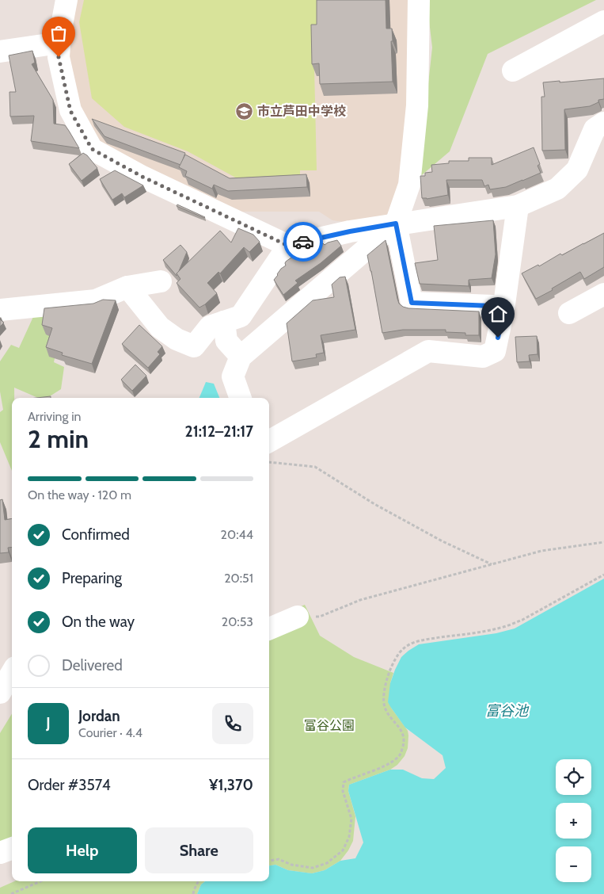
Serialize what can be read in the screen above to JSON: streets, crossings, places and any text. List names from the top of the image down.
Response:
{
  "water": ["富谷池"],
  "parks": ["富谷公園"],
  "places": {
    "school or university": ["市立芦田中学校"]
  },
  "page": {
    "heading": ["2 min", "Arriving in", "21:12–21:17"],
    "panel": [
      "Jordan",
      "Courier · 4.4",
      "Order #3574",
      "¥1,370"
    ],
    "bar": "On the way · 120 m",
    "list": [
      ["Confirmed", "20:44"],
      ["Preparing", "20:51"],
      ["On the way", "20:53"],
      "Delivered"
    ],
    "round": "J",
    "map_buttons": ["+", "−"],
    "buttons": ["Help", "Share"]
  }
}
